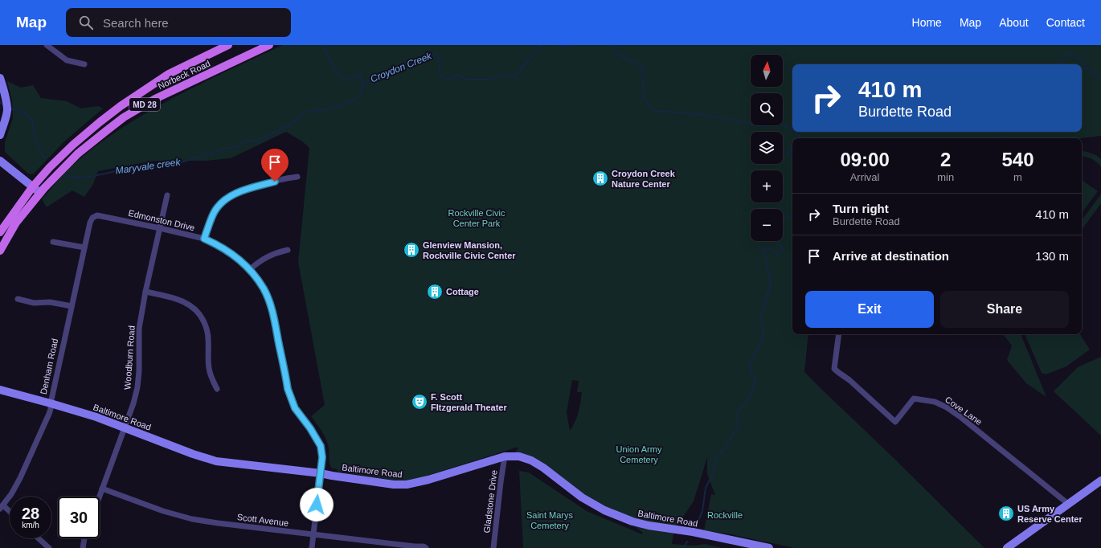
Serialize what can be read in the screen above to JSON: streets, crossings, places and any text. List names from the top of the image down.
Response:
{
  "streets": {
    "main road": ["Norbeck Road", "MD 28"],
    "street": [
      "Edmonston Drive",
      "Woodburn Road",
      "Denham Road",
      "Cove Lane",
      "Baltimore Road",
      "Gladstone Drive",
      "Scott Avenue"
    ]
  },
  "crossings": [
    ["Norbeck Road", "MD 28"],
    ["Edmonston Drive", "Woodburn Road"],
    ["Edmonston Drive", "Denham Road"],
    ["Edmonston Drive", "Baltimore Road"],
    ["Edmonston Drive", "Scott Avenue"],
    ["Woodburn Road", "Baltimore Road"],
    ["Woodburn Road", "Scott Avenue"],
    ["Denham Road", "Baltimore Road"],
    ["Baltimore Road", "Gladstone Drive"]
  ],
  "water": ["Croydon Creek", "Maryvale creek"],
  "parks": [
    "Rockville Civic Center Park",
    "Union Army Cemetery",
    "Saint Marys Cemetery",
    "Rockville"
  ],
  "places": {
    "building": [
      "Croydon Creek Nature Center",
      "Glenview Mansion, Rockville Civic Center",
      "Cottage",
      "US Army Reserve Center"
    ],
    "theatre": ["F. Scott FItzgerald Theater"]
  },
  "north": "top",
  "page": {
    "header": "Map",
    "search": "Search here",
    "nav": [
      "Home",
      "Map",
      "About",
      "Contact"
    ],
    "map_buttons": ["+", "−"],
    "turn": ["410 m", "Burdette Road"],
    "eta": [
      "09:00",
      "Arrival",
      "2",
      "min",
      "540",
      "m"
    ],
    "list": [
      {
        "name": "Turn right",
        "note": "Burdette Road",
        "value": "410 m"
      },
      {
        "name": "Arrive at destination",
        "value": "130 m"
      }
    ],
    "buttons": ["Exit", "Share"],
    "speed": "28 km/h",
    "limit": "30"
  }
}
